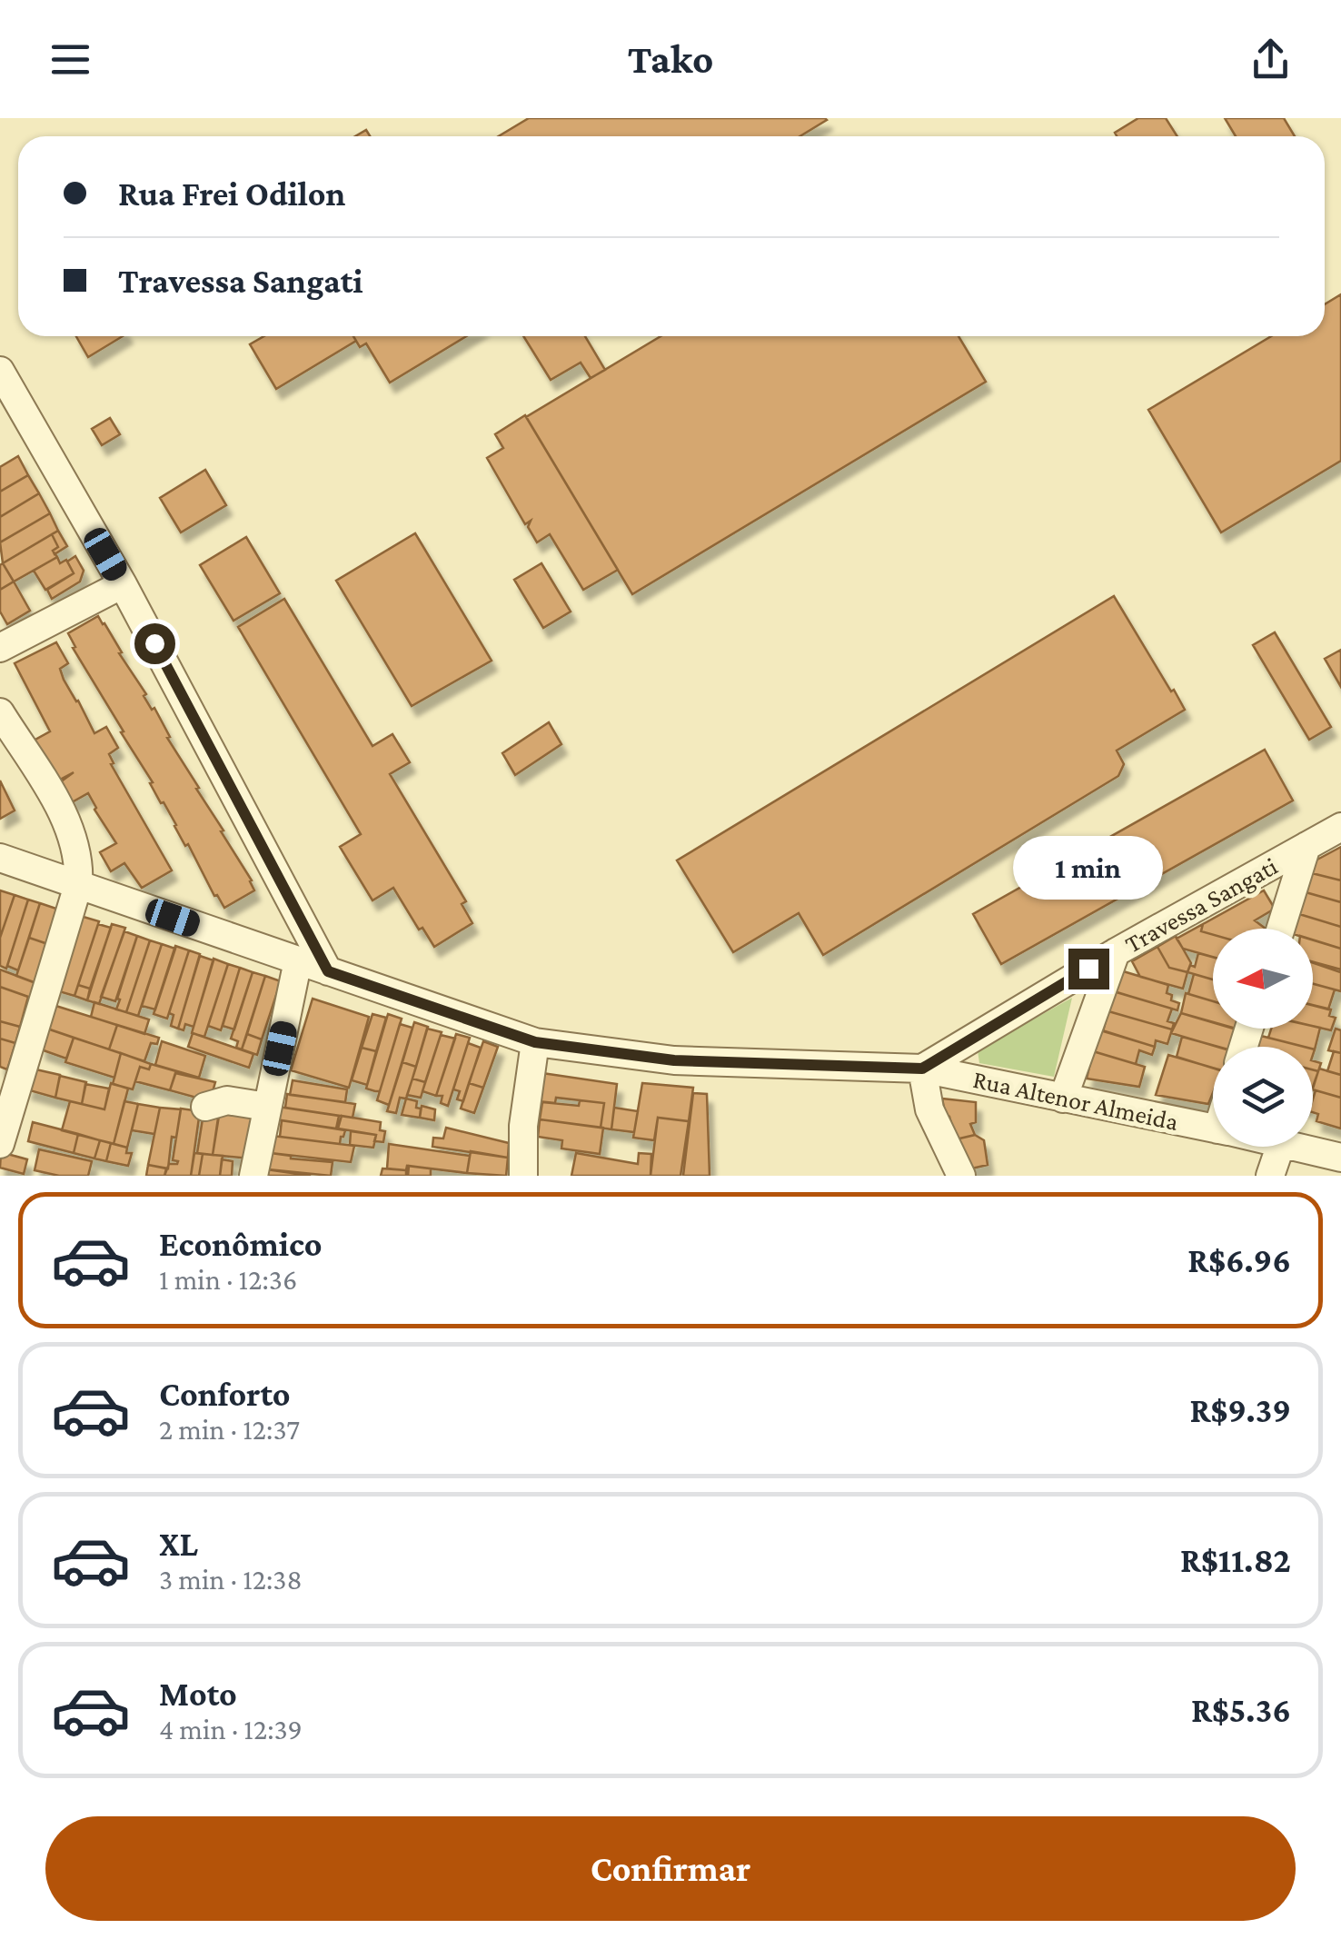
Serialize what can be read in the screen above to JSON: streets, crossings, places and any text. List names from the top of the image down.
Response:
{
  "streets": {
    "street": ["Travessa Sangati", "Rua Altenor Almeida"]
  },
  "crossings": [
    ["Travessa Sangati", "Rua Altenor Almeida"]
  ],
  "north": "left",
  "page": {
    "header": "Tako",
    "banner": ["Rua Frei Odilon", "Travessa Sangati"],
    "bubble": "1 min",
    "list": [
      {
        "name": "Econômico",
        "note": "1 min · 12:36",
        "value": "R$6.96"
      },
      {
        "name": "Conforto",
        "note": "2 min · 12:37",
        "value": "R$9.39"
      },
      {
        "name": "XL",
        "note": "3 min · 12:38",
        "value": "R$11.82"
      },
      {
        "name": "Moto",
        "note": "4 min · 12:39",
        "value": "R$5.36"
      }
    ],
    "buttons": "Confirmar"
  }
}
